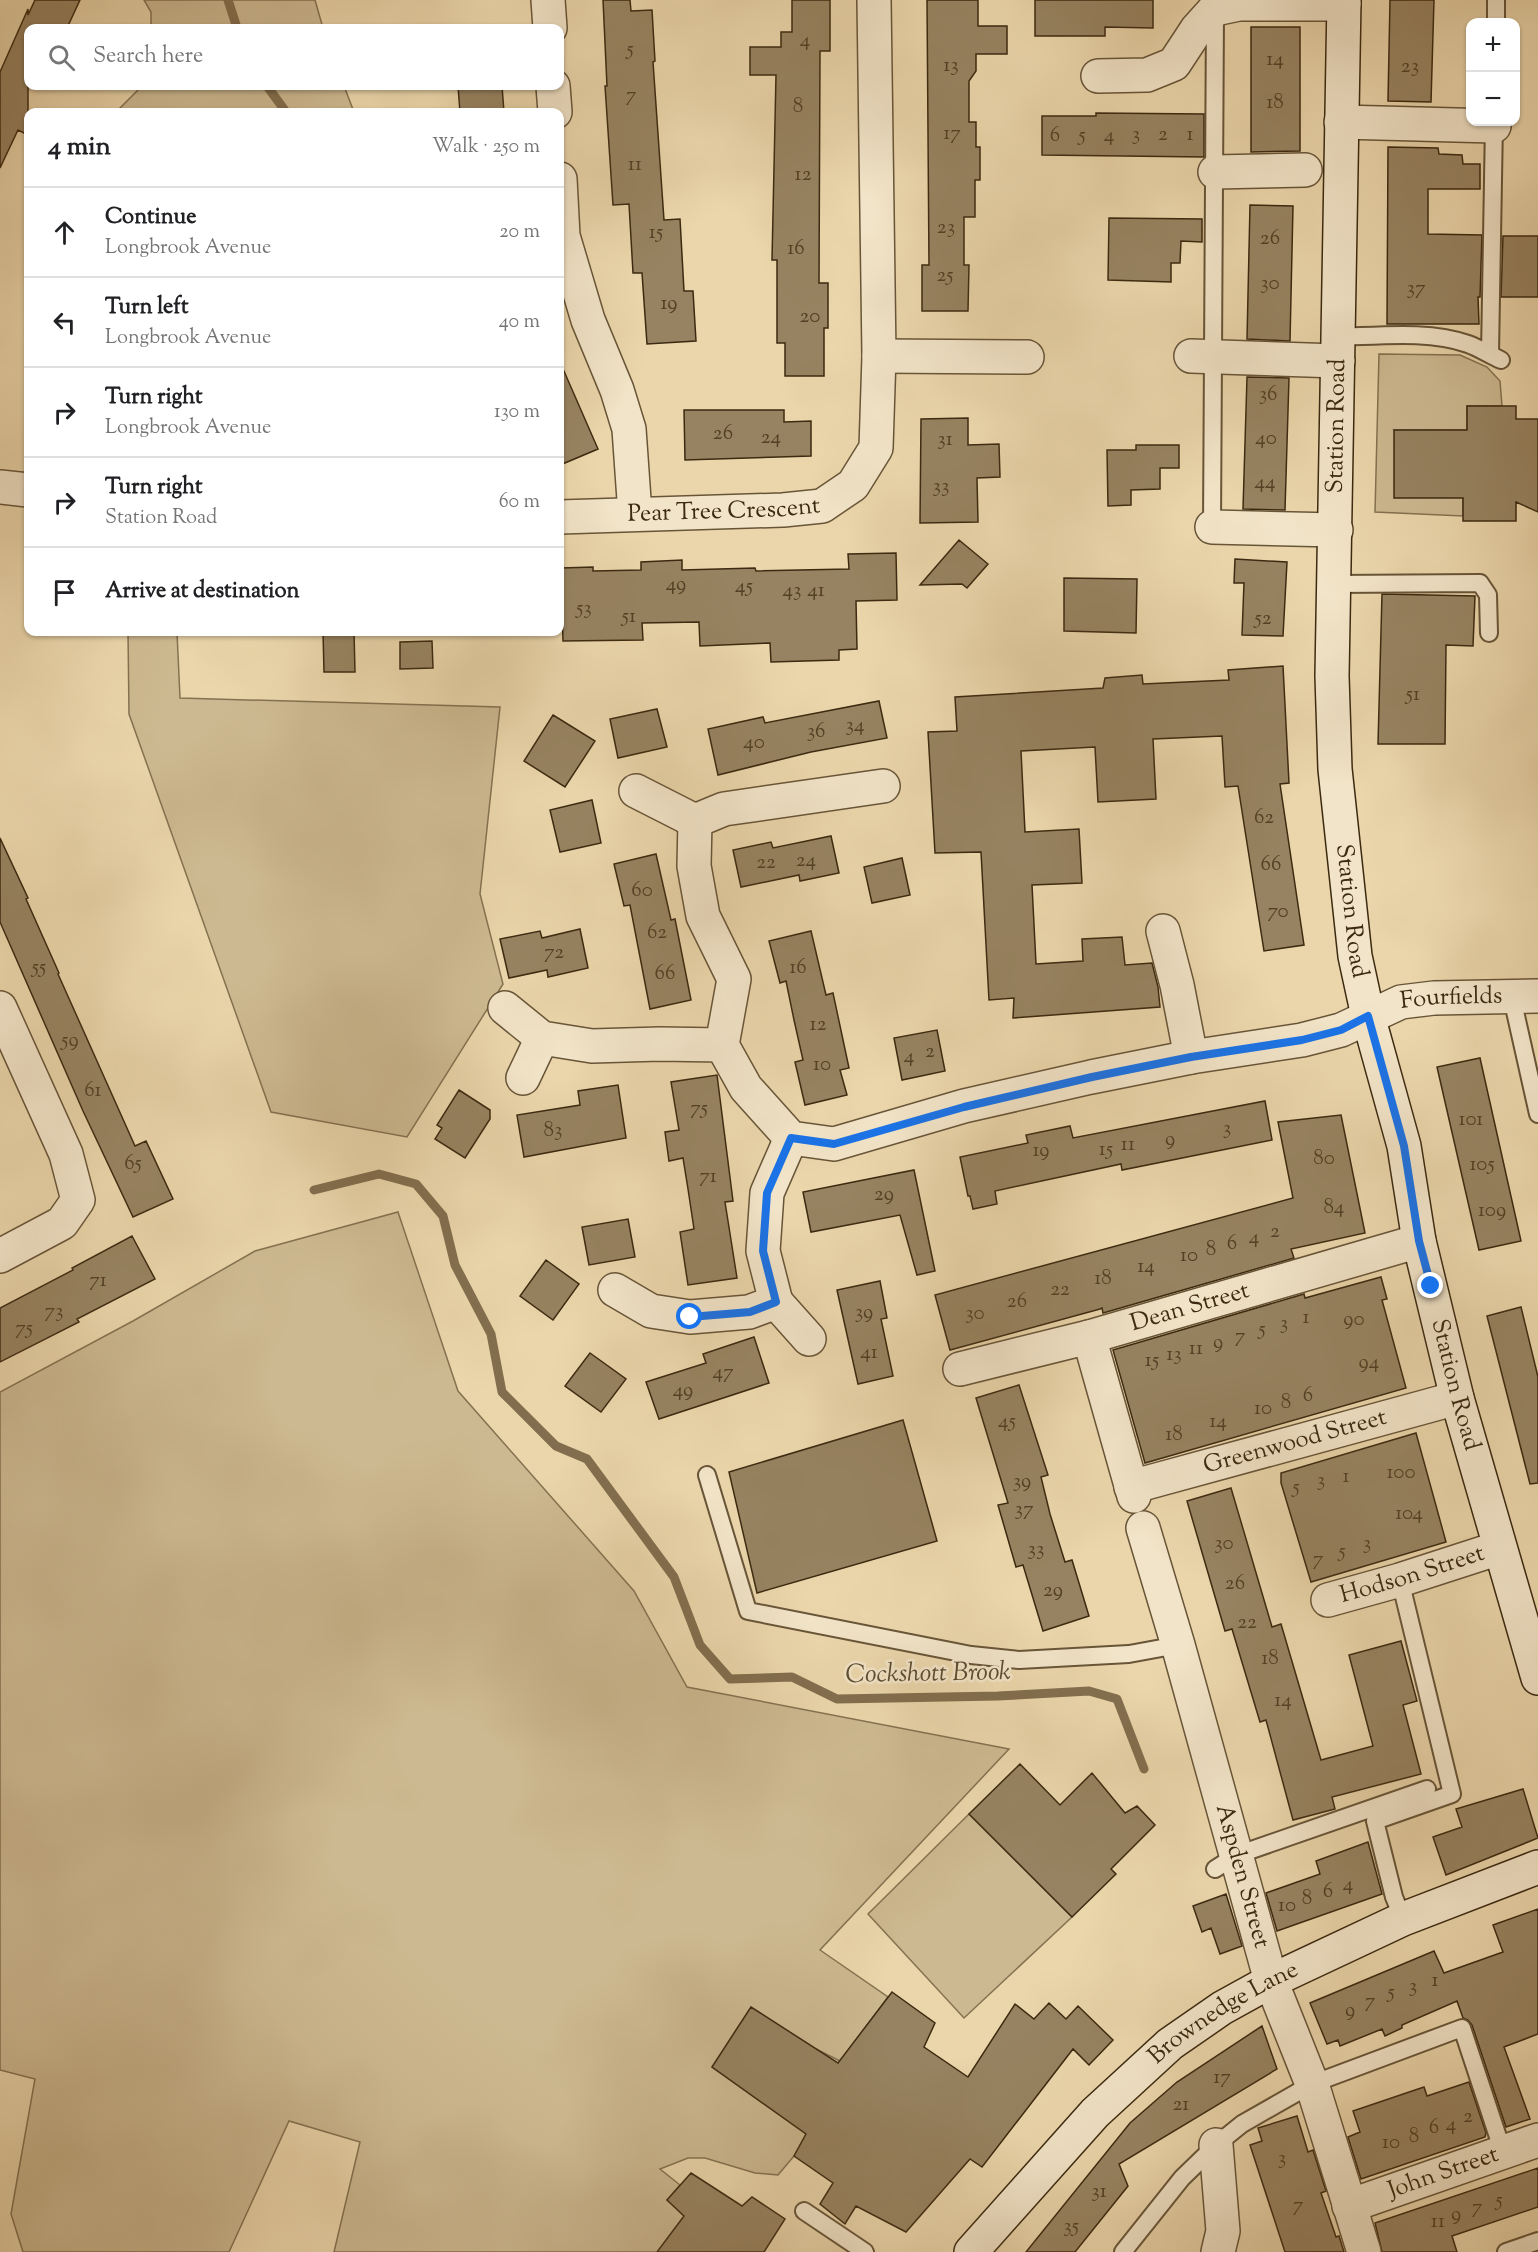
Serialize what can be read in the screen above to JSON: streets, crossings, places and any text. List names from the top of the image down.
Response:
{
  "streets": {
    "street": [
      "Station Road",
      "Pear Tree Crescent",
      "Fourfields",
      "Dean Street",
      "Greenwood Street",
      "Hodson Street",
      "Aspden Street",
      "Brownedge Lane",
      "John Street"
    ]
  },
  "crossings": [
    ["Station Road", "Fourfields"],
    ["Station Road", "Dean Street"],
    ["Station Road", "Greenwood Street"],
    ["Station Road", "Hodson Street"],
    ["Dean Street", "Greenwood Street"],
    ["Aspden Street", "Brownedge Lane"],
    ["Aspden Street", "John Street"]
  ],
  "water": ["Cockshott Brook"],
  "house_numbers": [
    "4",
    "5",
    "14",
    "13",
    "23",
    "7",
    "18",
    "8",
    "17",
    "3",
    "2",
    "1",
    "6",
    "5",
    "4",
    "11",
    "12",
    "23",
    "15",
    "26",
    "16",
    "25",
    "30",
    "37",
    "19",
    "20",
    "36",
    "26",
    "24",
    "40",
    "31",
    "44",
    "33",
    "49",
    "45",
    "43",
    "41",
    "53",
    "51",
    "52",
    "51",
    "34",
    "36",
    "40",
    "62",
    "24",
    "22",
    "66",
    "60",
    "70",
    "62",
    "72",
    "55",
    "16",
    "66",
    "12",
    "59",
    "2",
    "4",
    "10",
    "61",
    "75",
    "101",
    "3",
    "83",
    "9",
    "11",
    "15",
    "19",
    "80",
    "65",
    "105",
    "71",
    "29",
    "84",
    "109",
    "2",
    "4",
    "6",
    "8",
    "10",
    "14",
    "18",
    "71",
    "22",
    "26",
    "73",
    "39",
    "30",
    "1",
    "90",
    "3",
    "75",
    "5",
    "7",
    "9",
    "11",
    "41",
    "13",
    "15",
    "94",
    "47",
    "49",
    "6",
    "8",
    "10",
    "45",
    "14",
    "18",
    "100",
    "1",
    "3",
    "39",
    "5",
    "37",
    "104",
    "30",
    "3",
    "33",
    "5",
    "7",
    "26",
    "29",
    "22",
    "18",
    "14",
    "4",
    "6",
    "8",
    "10",
    "1",
    "3",
    "5",
    "7",
    "9",
    "17",
    "21",
    "2",
    "4",
    "6",
    "8",
    "10",
    "3",
    "31",
    "5",
    "7",
    "7",
    "9",
    "11",
    "35"
  ],
  "page": {
    "map_buttons": ["+", "−"],
    "search": "Search here",
    "heading": ["4 min", "Walk · 250 m"],
    "list": [
      ["Continue", "Longbrook Avenue", "20 m"],
      ["Turn left", "Longbrook Avenue", "40 m"],
      ["Turn right", "Longbrook Avenue", "130 m"],
      ["Turn right", "Station Road", "60 m"],
      "Arrive at destination"
    ]
  }
}
